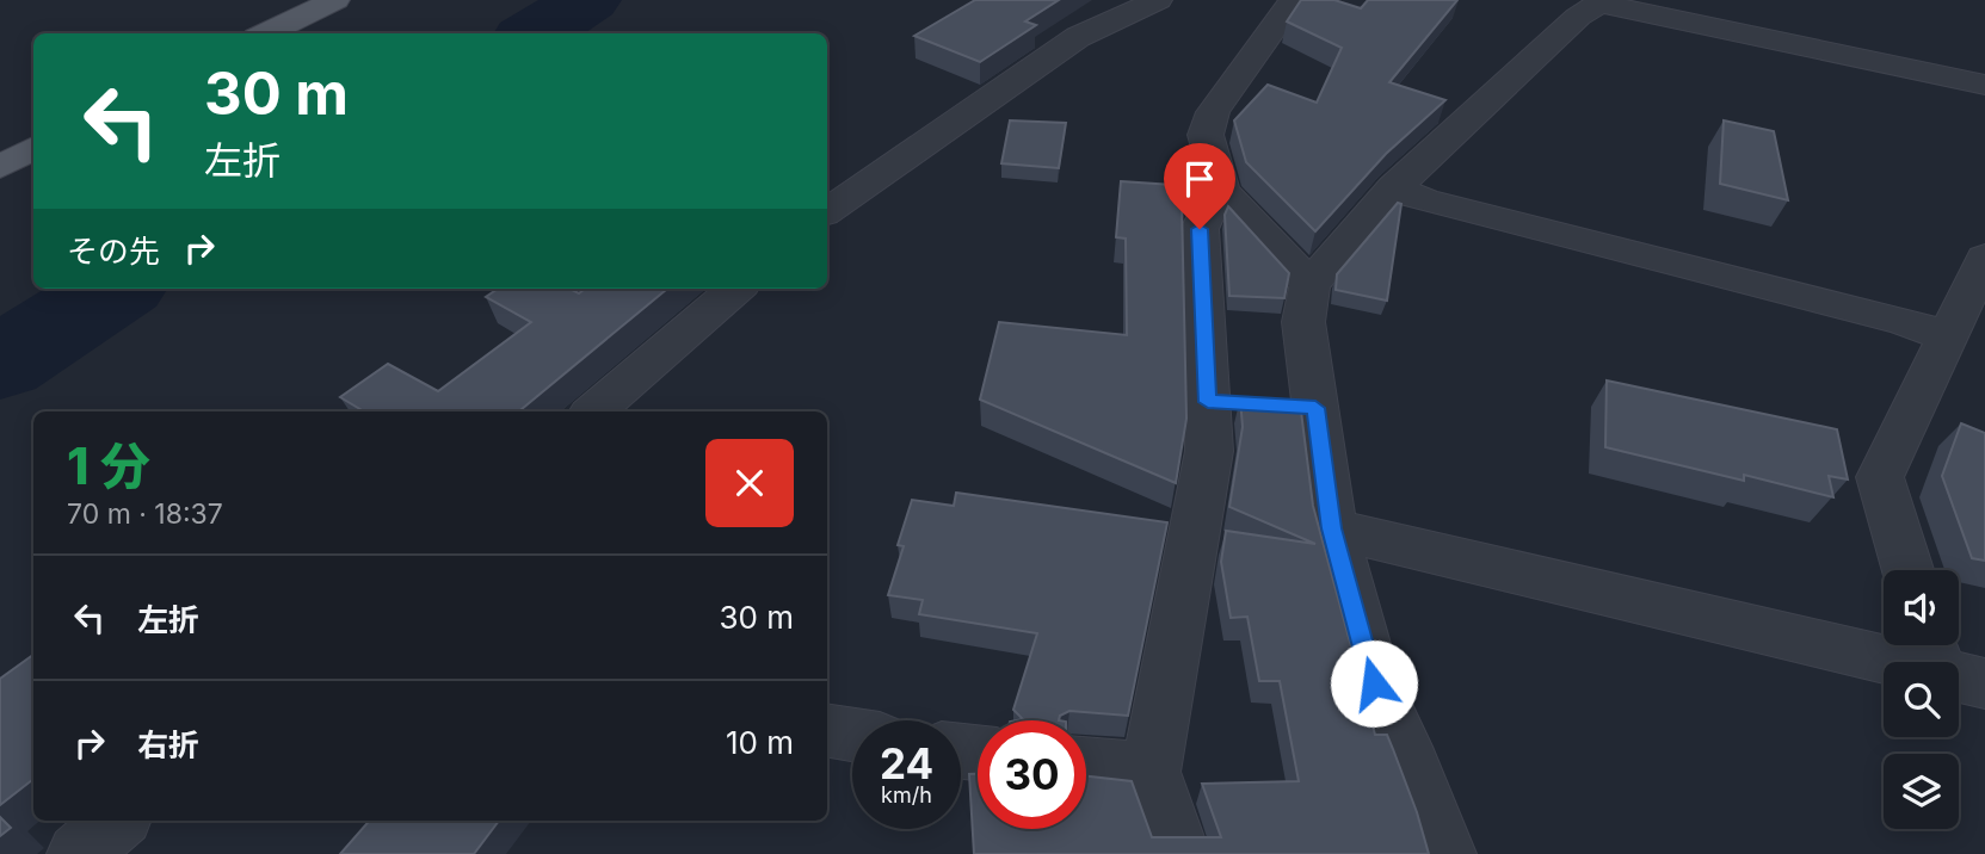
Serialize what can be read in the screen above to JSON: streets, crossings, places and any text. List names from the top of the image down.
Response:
{
  "page": {
    "turn": ["30 m", "左折"],
    "then": "その先",
    "heading": ["1 分", "70 m · 18:37"],
    "list": [
      {
        "name": "左折",
        "value": "30 m"
      },
      {
        "name": "右折",
        "value": "10 m"
      }
    ],
    "speed": "24 km/h",
    "limit": "30"
  }
}
